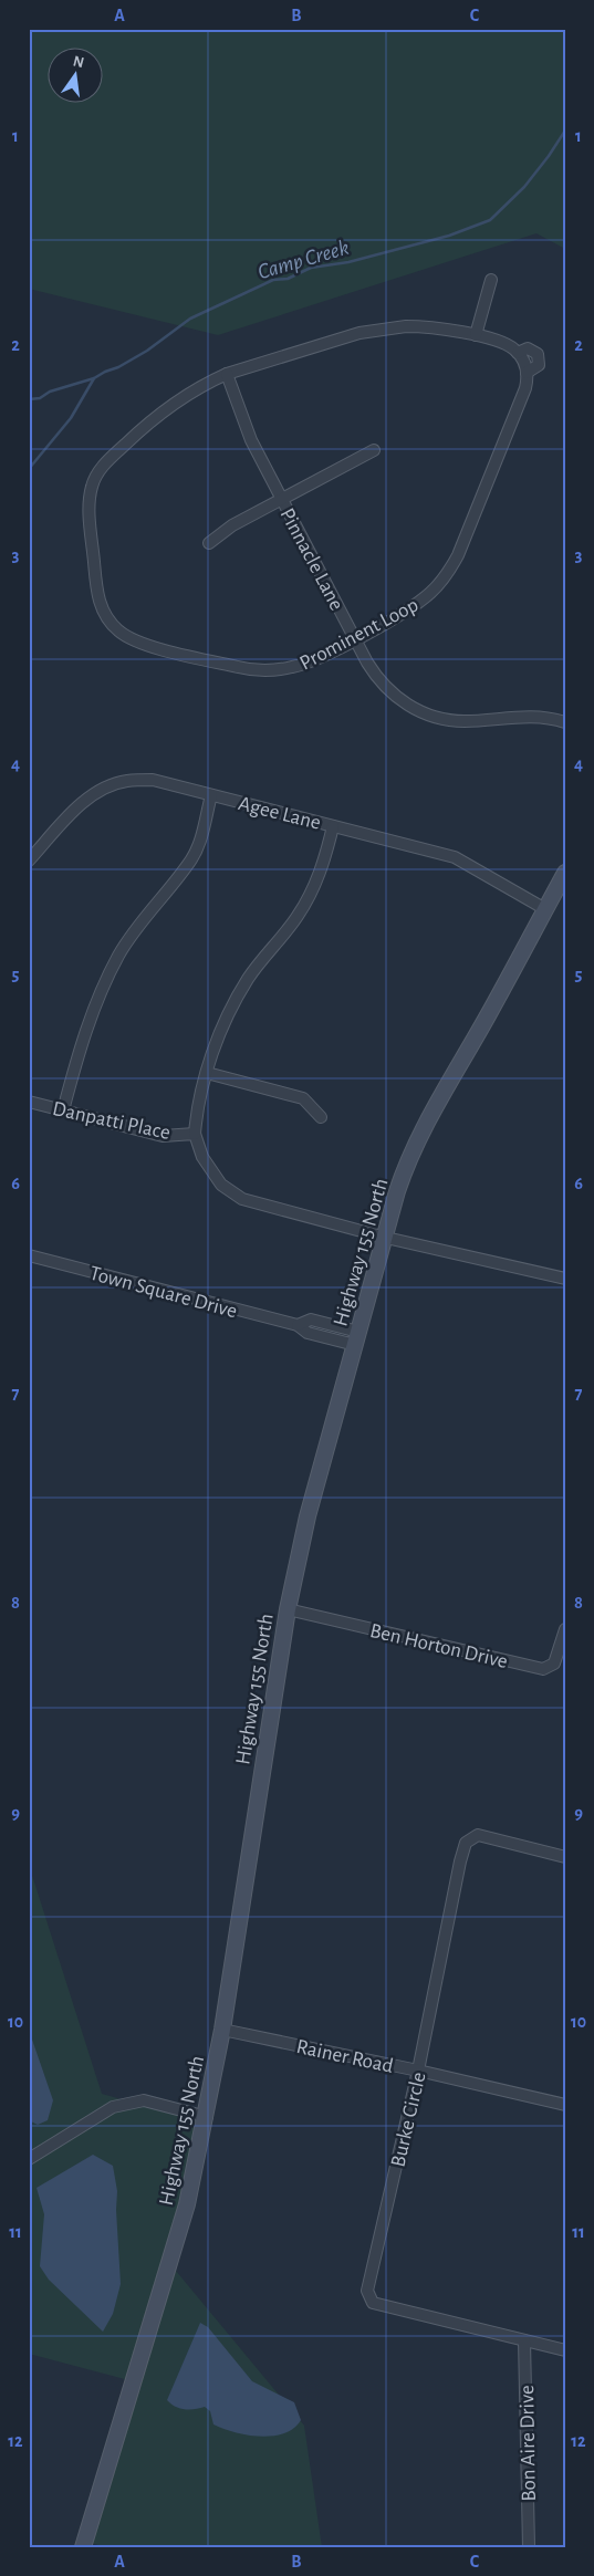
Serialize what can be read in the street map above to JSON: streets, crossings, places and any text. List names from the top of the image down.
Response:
{
  "streets": {
    "main road": ["Highway 155 North"],
    "street": [
      "Pinnacle Lane",
      "Prominent Loop",
      "Agee Lane",
      "Danpatti Place",
      "Town Square Drive",
      "Ben Horton Drive",
      "Rainer Road",
      "Burke Circle",
      "Bon Aire Drive"
    ]
  },
  "crossings": [
    ["Pinnacle Lane", "Prominent Loop"],
    ["Agee Lane", "Highway 155 North"],
    ["Danpatti Place", "Highway 155 North"],
    ["Highway 155 North", "Town Square Drive"],
    ["Highway 155 North", "Ben Horton Drive"],
    ["Highway 155 North", "Rainer Road"],
    ["Rainer Road", "Burke Circle"],
    ["Burke Circle", "Bon Aire Drive"]
  ],
  "water": ["Camp Creek"],
  "north": "top",
  "grid": {
    "columns": ["A", "B", "C"],
    "rows": [
      "1",
      "2",
      "3",
      "4",
      "5",
      "6",
      "7",
      "8",
      "9",
      "10",
      "11",
      "12"
    ]
  }
}
